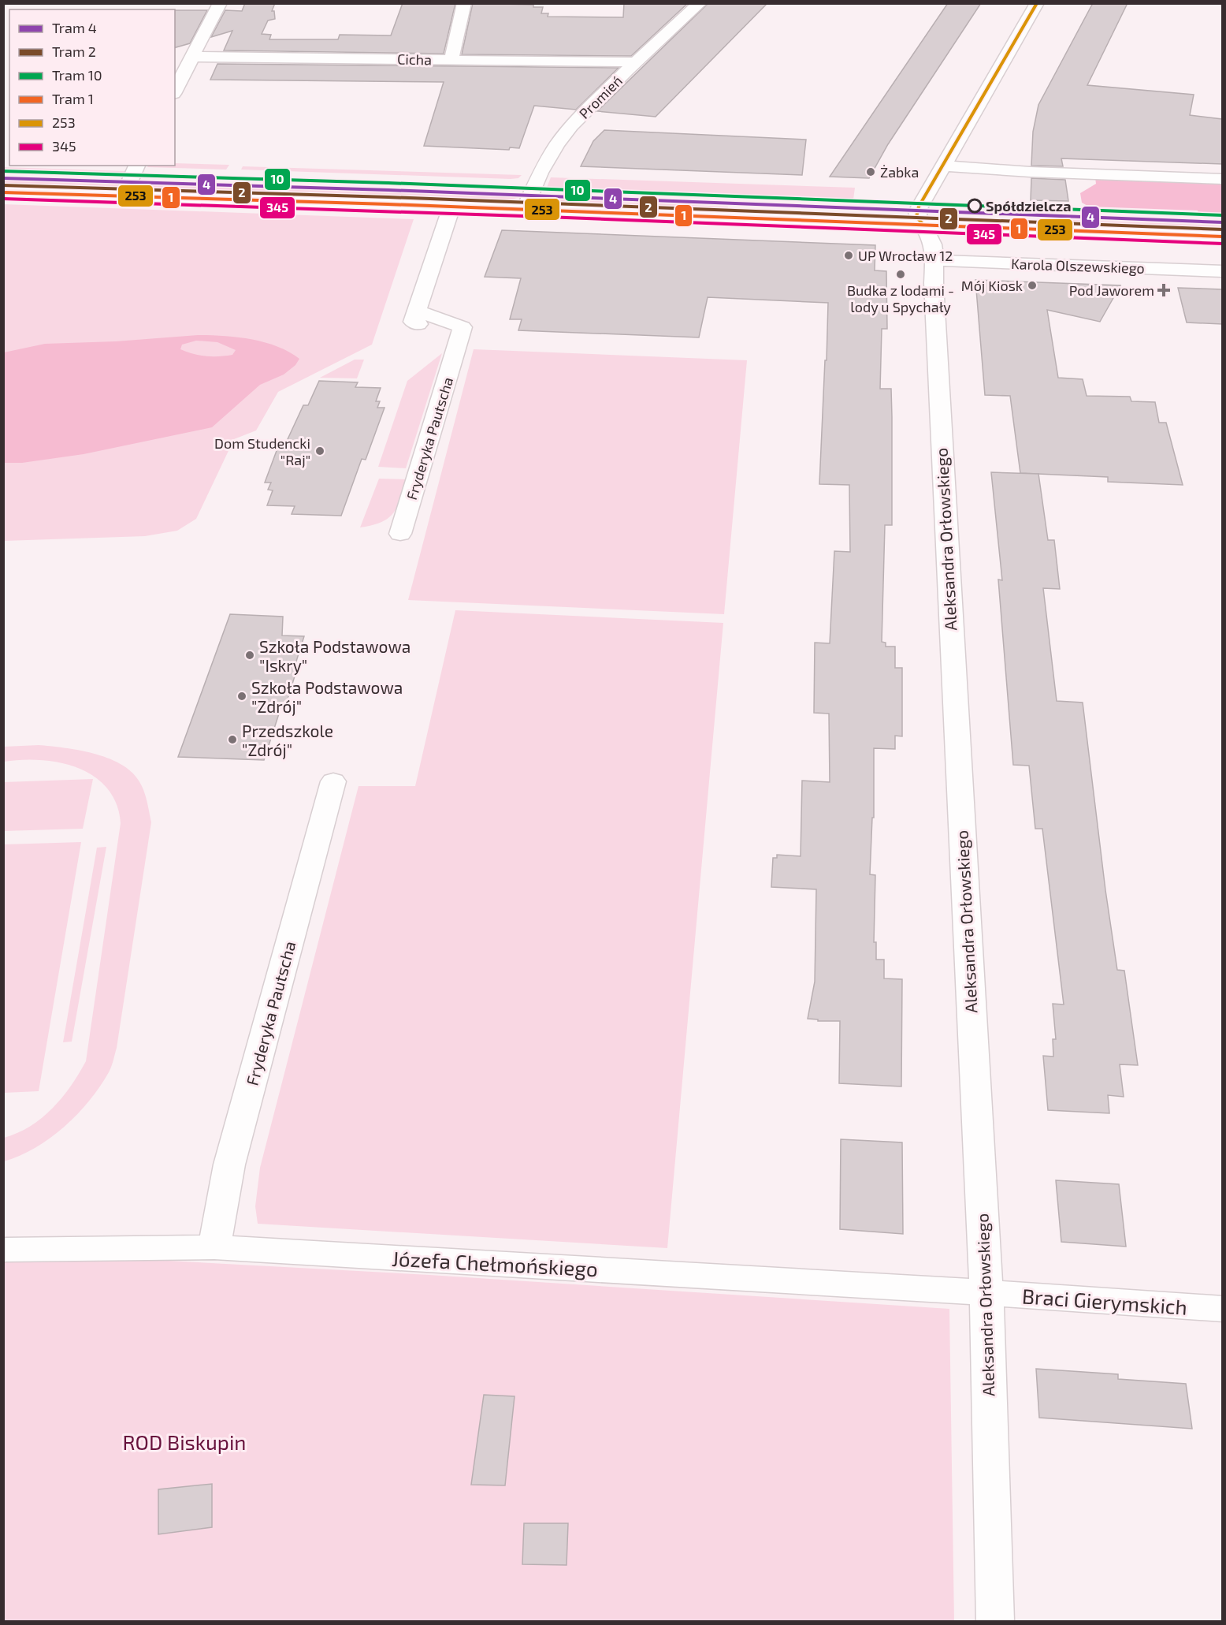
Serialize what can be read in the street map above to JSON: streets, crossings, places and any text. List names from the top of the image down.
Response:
{
  "streets": {
    "street": [
      "Cicha",
      "Promień",
      "Karola Olszewskiego",
      "Fryderyka Pautscha",
      "Aleksandra Orłowskiego",
      "Józefa Chełmońskiego",
      "Braci Gierymskich"
    ]
  },
  "crossings": [
    ["Cicha", "Promień"],
    ["Karola Olszewskiego", "Aleksandra Orłowskiego"],
    ["Fryderyka Pautscha", "Józefa Chełmońskiego"],
    ["Aleksandra Orłowskiego", "Józefa Chełmońskiego"],
    ["Aleksandra Orłowskiego", "Braci Gierymskich"],
    ["Józefa Chełmońskiego", "Braci Gierymskich"]
  ],
  "parks": ["ROD Biskupin"],
  "places": {
    "other": [
      "Żabka",
      "Spółdzielcza",
      "UP Wrocław 12",
      "Budka z lodami - lody u Spychały",
      "Mój Kiosk",
      "Dom Studencki \"Raj\"",
      "Szkoła Podstawowa \"Iskry\"",
      "Szkoła Podstawowa \"Zdrój\"",
      "Przedszkole \"Zdrój\""
    ],
    "health": ["Pod Jaworem"]
  },
  "lines": [
    "transit line 253",
    "tram line 10",
    "tram line 4",
    "tram line 2",
    "tram line 1",
    "transit line 345"
  ],
  "legend": [
    "Tram 4",
    "Tram 2",
    "Tram 10",
    "Tram 1",
    "253",
    "345"
  ]
}
